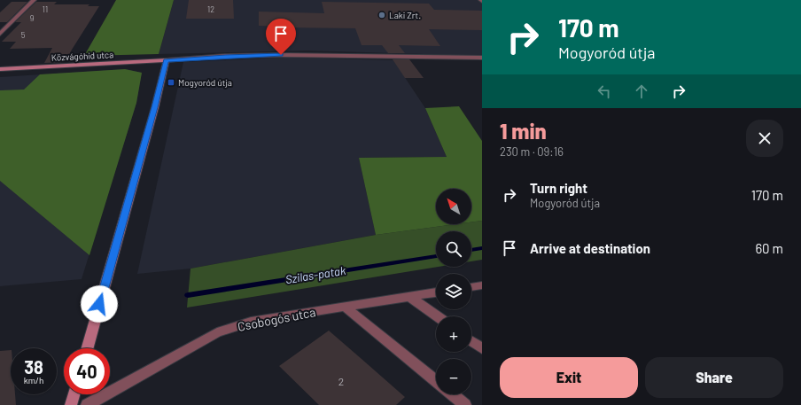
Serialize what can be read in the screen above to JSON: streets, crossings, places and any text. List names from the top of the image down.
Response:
{
  "streets": {
    "street": ["Közvágóhíd utca", "Csobogós utca"]
  },
  "water": ["Szilas-patak"],
  "places": {
    "other": ["Laki Zrt."],
    "transit": ["Mogyoród útja"]
  },
  "house_numbers": [
    "11",
    "12",
    "9",
    "5",
    "2"
  ],
  "north": "top left",
  "page": {
    "turn": ["170 m", "Mogyoród útja"],
    "heading": ["1 min", "230 m · 09:16"],
    "list": [
      {
        "name": "Turn right",
        "note": "Mogyoród útja",
        "value": "170 m"
      },
      {
        "name": "Arrive at destination",
        "value": "60 m"
      }
    ],
    "map_buttons": ["+", "−"],
    "speed": "38 km/h",
    "limit": "40",
    "buttons": ["Exit", "Share"]
  }
}
